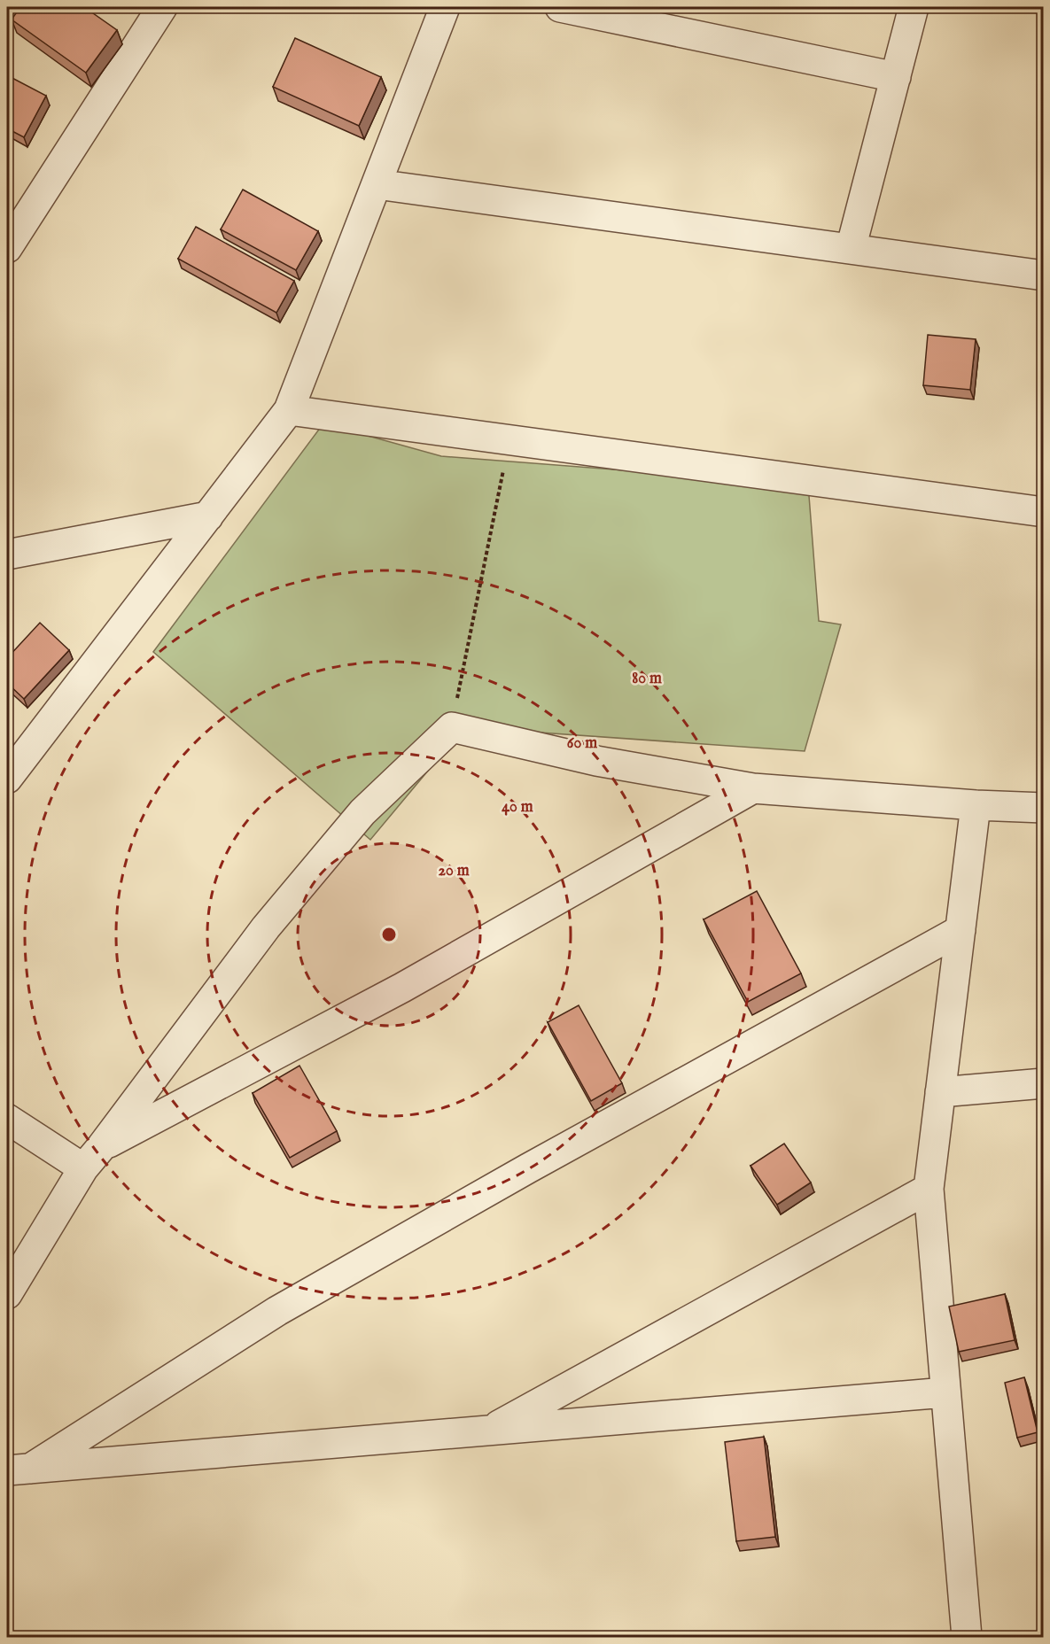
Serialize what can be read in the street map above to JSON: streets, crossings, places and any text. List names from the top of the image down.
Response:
{
  "rings": [
    "80 m",
    "60 m",
    "40 m",
    "20 m"
  ]
}
